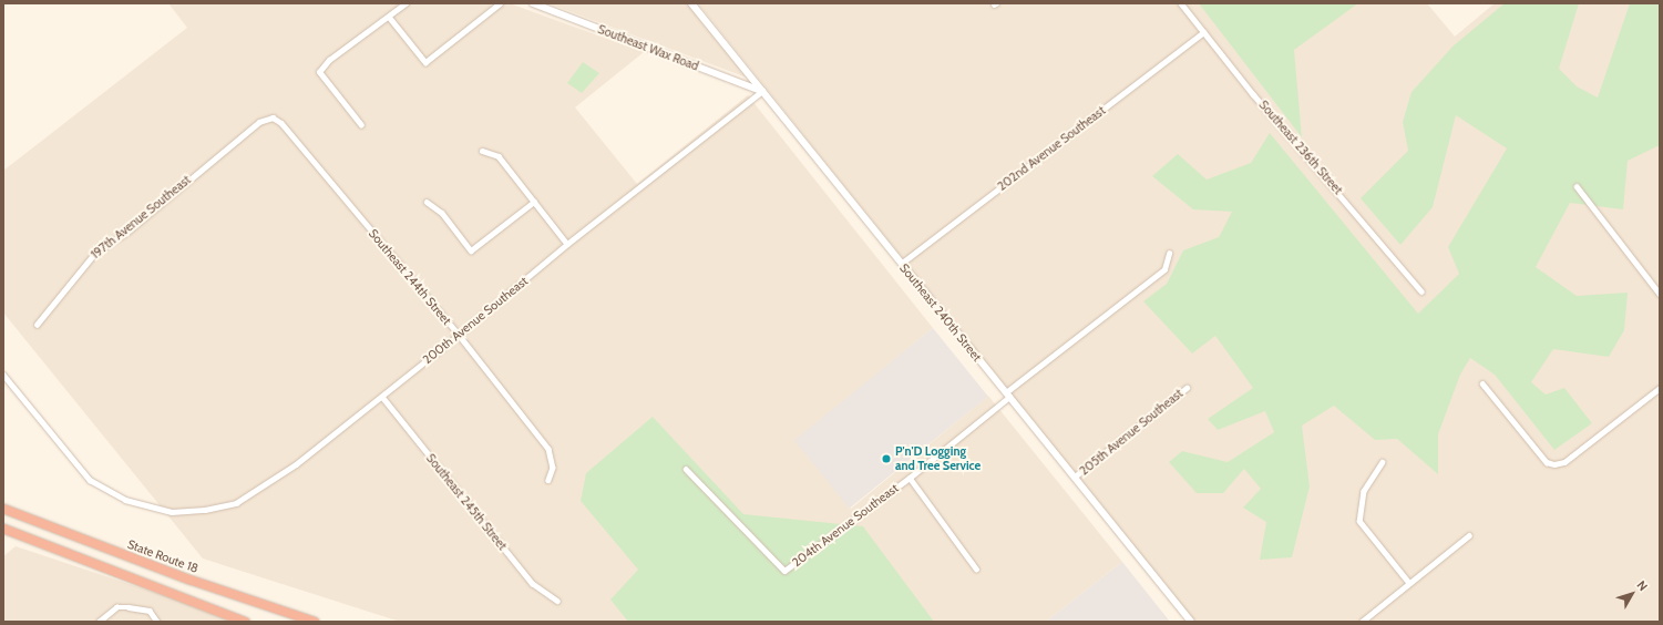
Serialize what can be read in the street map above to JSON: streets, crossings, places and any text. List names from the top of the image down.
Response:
{
  "streets": {
    "highway": ["State Route 18"],
    "main road": ["Southeast Wax Road", "Southeast 240th Street"],
    "street": [
      "Southeast 236th Street",
      "202nd Avenue Southeast",
      "197th Avenue Southeast",
      "Southeast 244th Street",
      "200th Avenue Southeast",
      "205th Avenue Southeast",
      "Southeast 245th Street",
      "204th Avenue Southeast"
    ]
  },
  "crossings": [
    ["Southeast Wax Road", "Southeast 240th Street"],
    ["Southeast Wax Road", "200th Avenue Southeast"],
    ["Southeast 236th Street", "202nd Avenue Southeast"],
    ["202nd Avenue Southeast", "Southeast 240th Street"],
    ["197th Avenue Southeast", "Southeast 244th Street"],
    ["Southeast 244th Street", "200th Avenue Southeast"],
    ["Southeast 240th Street", "200th Avenue Southeast"],
    ["Southeast 240th Street", "205th Avenue Southeast"],
    ["Southeast 240th Street", "204th Avenue Southeast"],
    ["200th Avenue Southeast", "Southeast 245th Street"]
  ],
  "places": ["P'n'D Logging and Tree Service"],
  "north": "top right"
}
